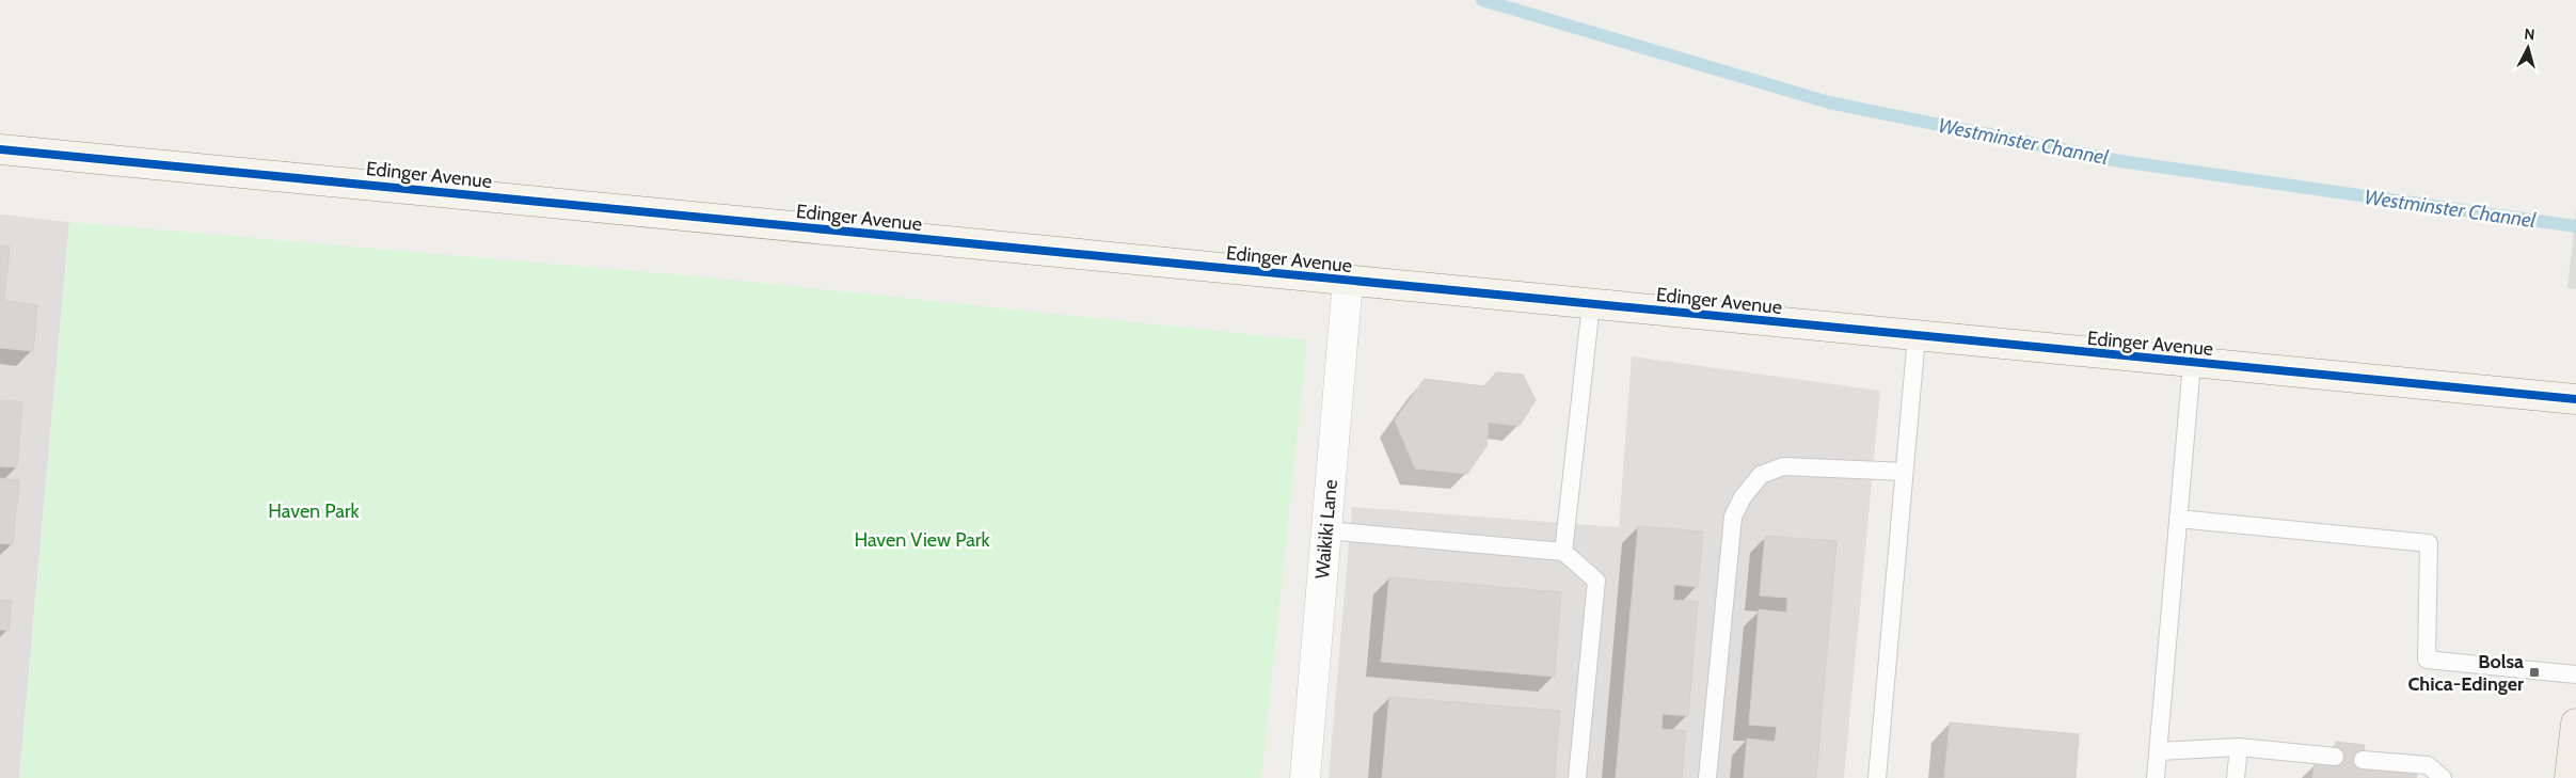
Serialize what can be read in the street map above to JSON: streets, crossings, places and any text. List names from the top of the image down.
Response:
{
  "streets": {
    "main road": ["Edinger Avenue"],
    "street": ["Waikiki Lane"]
  },
  "crossings": [
    ["Edinger Avenue", "Waikiki Lane"]
  ],
  "water": ["Westminster Channel"],
  "parks": ["Haven Park", "Haven View Park"],
  "places": {
    "transit": ["Bolsa Chica-Edinger"]
  },
  "north": "top"
}
